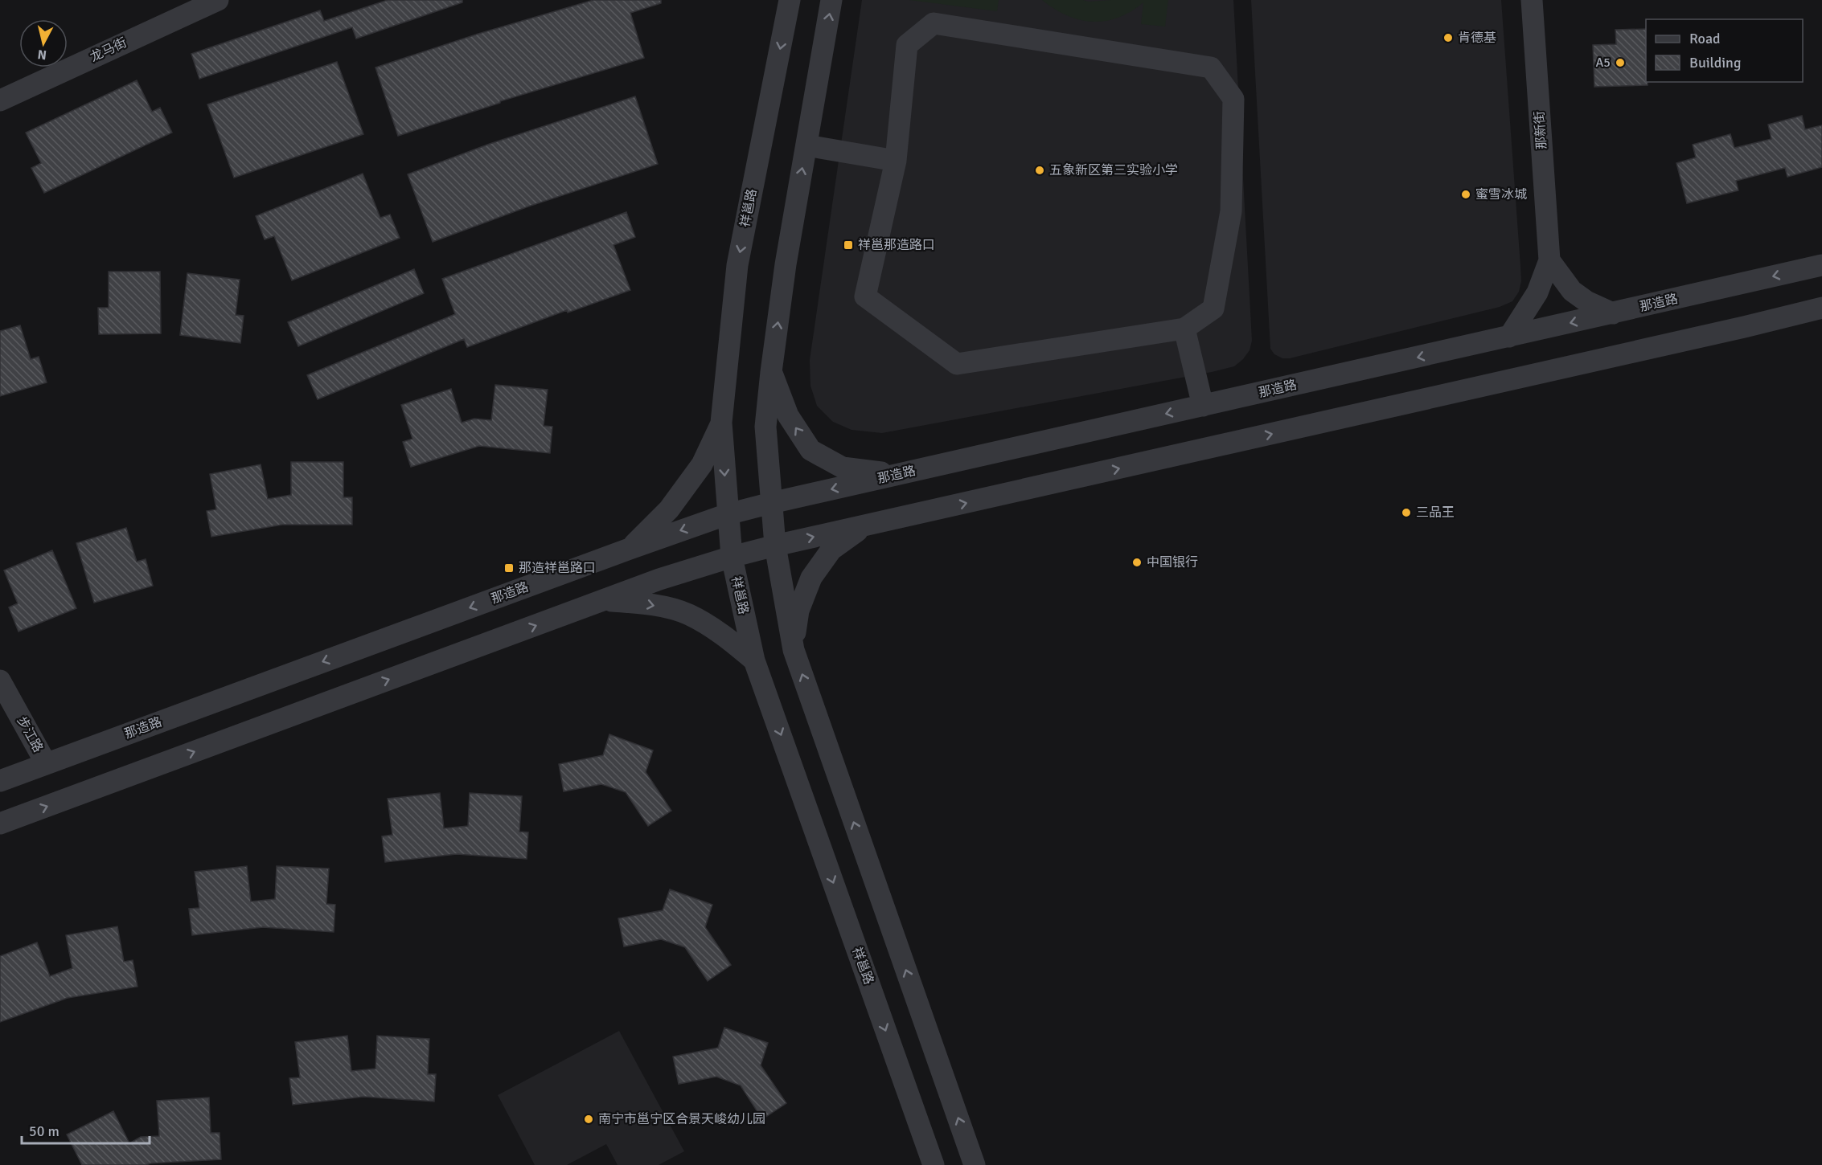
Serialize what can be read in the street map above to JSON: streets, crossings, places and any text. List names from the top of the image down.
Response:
{
  "streets": {
    "street": [
      "龙马街",
      "那新街",
      "祥邕路",
      "那造路",
      "步江路"
    ]
  },
  "crossings": [
    ["祥邕路", "那造路"],
    ["那造路", "步江路"]
  ],
  "places": {
    "other": [
      "肯德基",
      "A5",
      "五象新区第三实验小学",
      "蜜雪冰城",
      "三品王",
      "中国银行",
      "南宁市邕宁区合景天峻幼儿园"
    ],
    "transit": ["祥邕那造路口", "那造祥邕路口"]
  },
  "legend": ["Road", "Building"],
  "scale_bar": "50 m",
  "north": "bottom"
}
